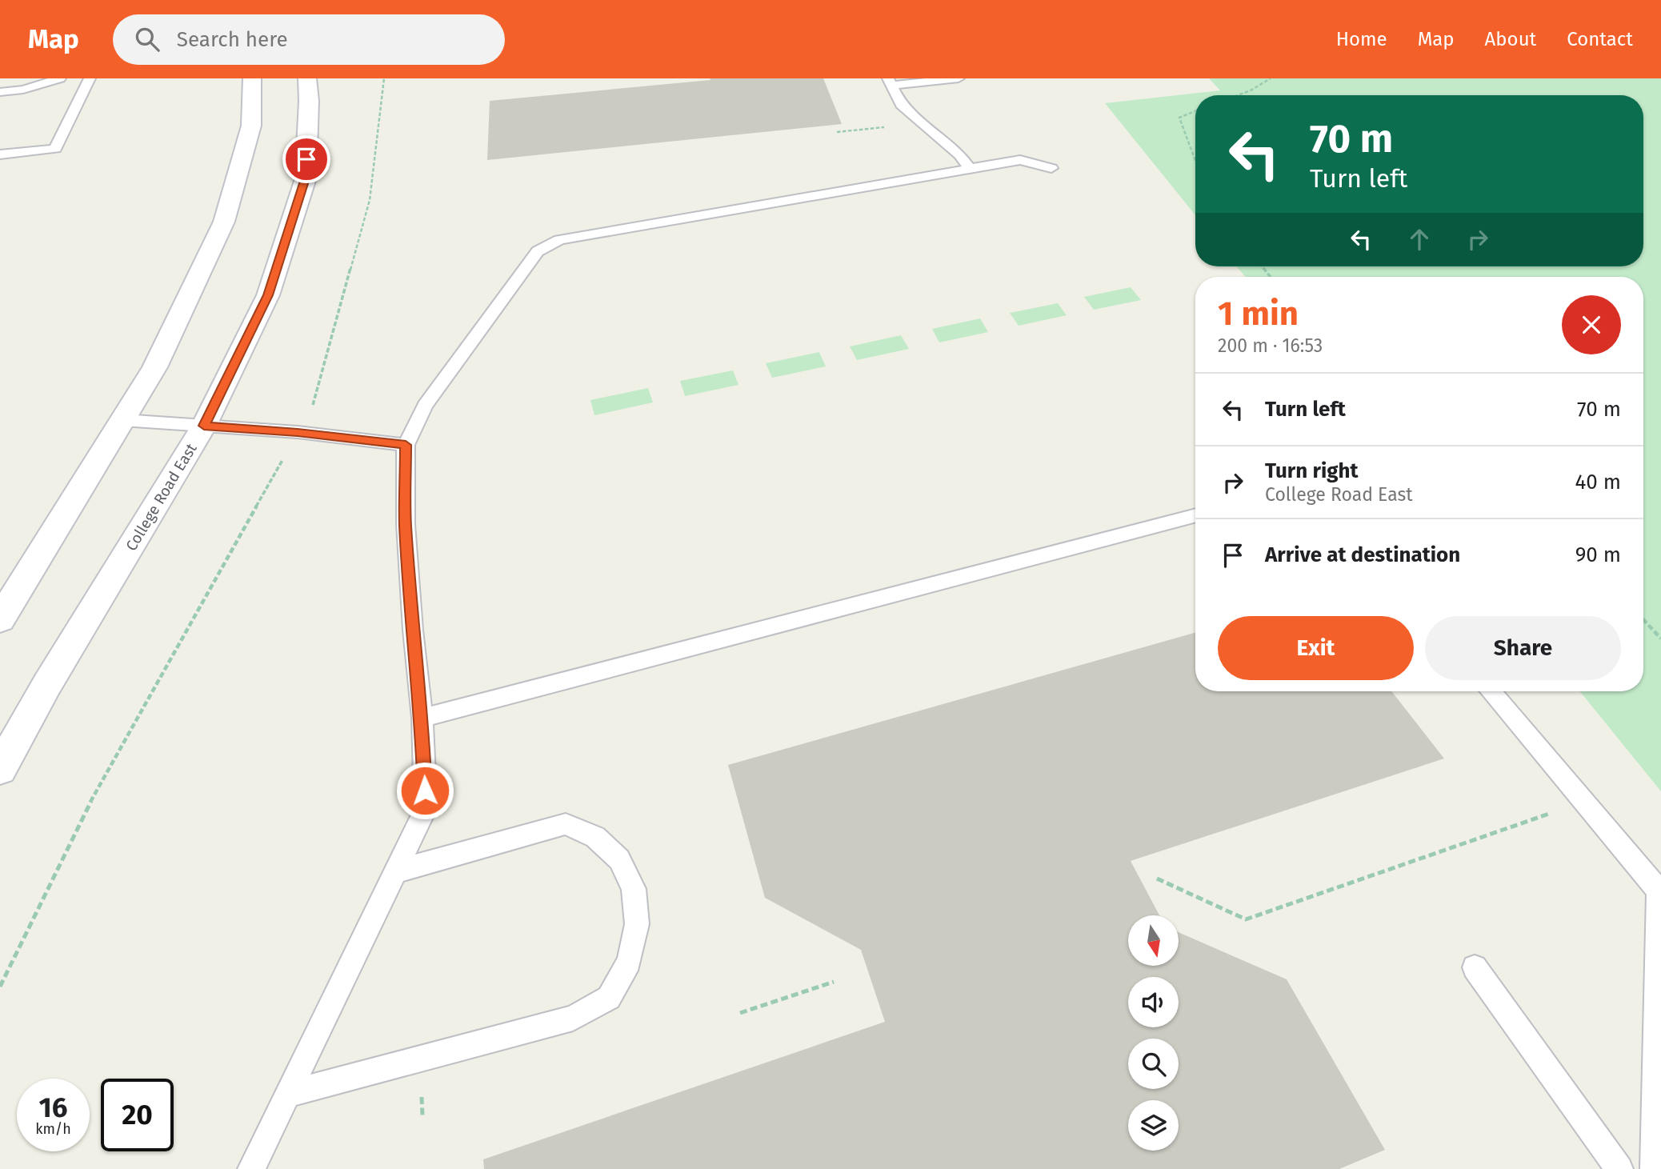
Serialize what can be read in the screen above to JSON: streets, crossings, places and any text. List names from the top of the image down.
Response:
{
  "streets": {
    "street": ["College Road East"]
  },
  "north": "bottom",
  "page": {
    "header": "Map",
    "search": "Search here",
    "nav": [
      "Home",
      "Map",
      "About",
      "Contact"
    ],
    "turn": ["70 m", "Turn left"],
    "heading": ["1 min", "200 m · 16:53"],
    "list": [
      {
        "name": "Turn left",
        "value": "70 m"
      },
      {
        "name": "Turn right",
        "note": "College Road East",
        "value": "40 m"
      },
      {
        "name": "Arrive at destination",
        "value": "90 m"
      }
    ],
    "buttons": ["Exit", "Share"],
    "speed": "16 km/h",
    "limit": "20"
  }
}
